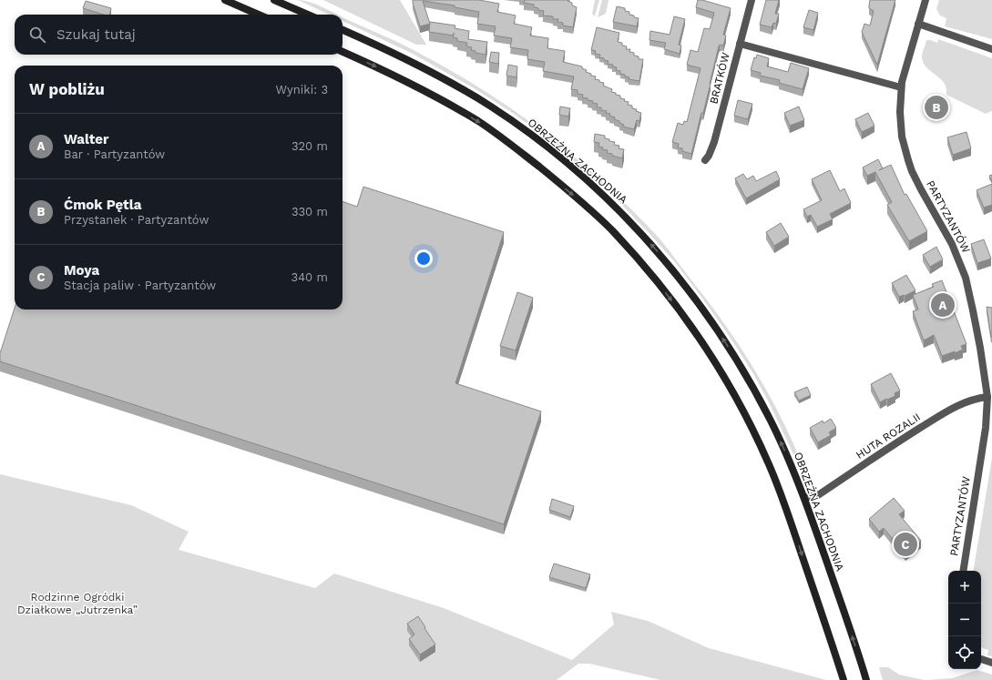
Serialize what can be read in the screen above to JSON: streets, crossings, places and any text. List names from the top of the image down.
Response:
{
  "streets": {
    "street": [
      "BRATKÓW",
      "OBRZEŻNA ZACHODNIA",
      "PARTYZANTÓW",
      "HUTA ROZALII"
    ]
  },
  "crossings": [
    ["OBRZEŻNA ZACHODNIA", "HUTA ROZALII"],
    ["PARTYZANTÓW", "HUTA ROZALII"]
  ],
  "parks": ["Rodzinne Ogródki Działkowe „Jutrzenka”"],
  "page": {
    "search": "Szukaj tutaj",
    "heading": ["W pobliżu", "Wyniki: 3"],
    "pins": ["B", "A", "C"],
    "list": [
      {
        "mark": "A",
        "name": "Walter",
        "note": "Bar · Partyzantów",
        "value": "320 m"
      },
      {
        "mark": "B",
        "name": "Ćmok Pętla",
        "note": "Przystanek · Partyzantów",
        "value": "330 m"
      },
      {
        "mark": "C",
        "name": "Moya",
        "note": "Stacja paliw · Partyzantów",
        "value": "340 m"
      }
    ],
    "map_buttons": ["+", "−"]
  }
}
